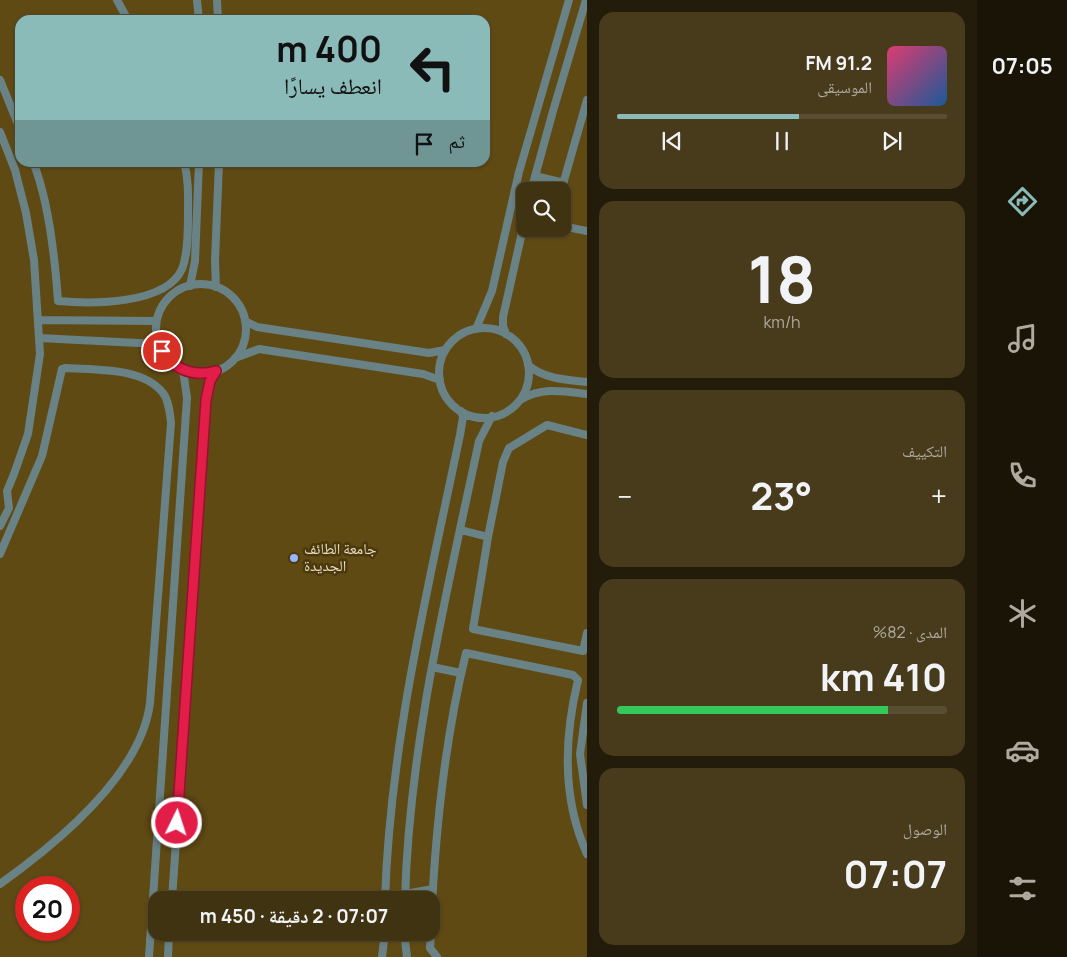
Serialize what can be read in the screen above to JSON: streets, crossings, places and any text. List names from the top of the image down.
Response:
{
  "places": ["جامعة الطائف الجديدة"],
  "page": {
    "tabs": "07:05",
    "turn": ["400 m", "انعطف يسارًا"],
    "song": ["91.2 FM", "الموسيقى"],
    "then": "ثم",
    "tile": [
      ["18", "km/h"],
      "التكييف",
      ["المدى · 82%", "410 km"],
      ["الوصول", "07:07"]
    ],
    "heat": ["−", "23°", "+"],
    "limit": "20",
    "trip": "07:07 · 2 دقيقة · 450 m"
  }
}
